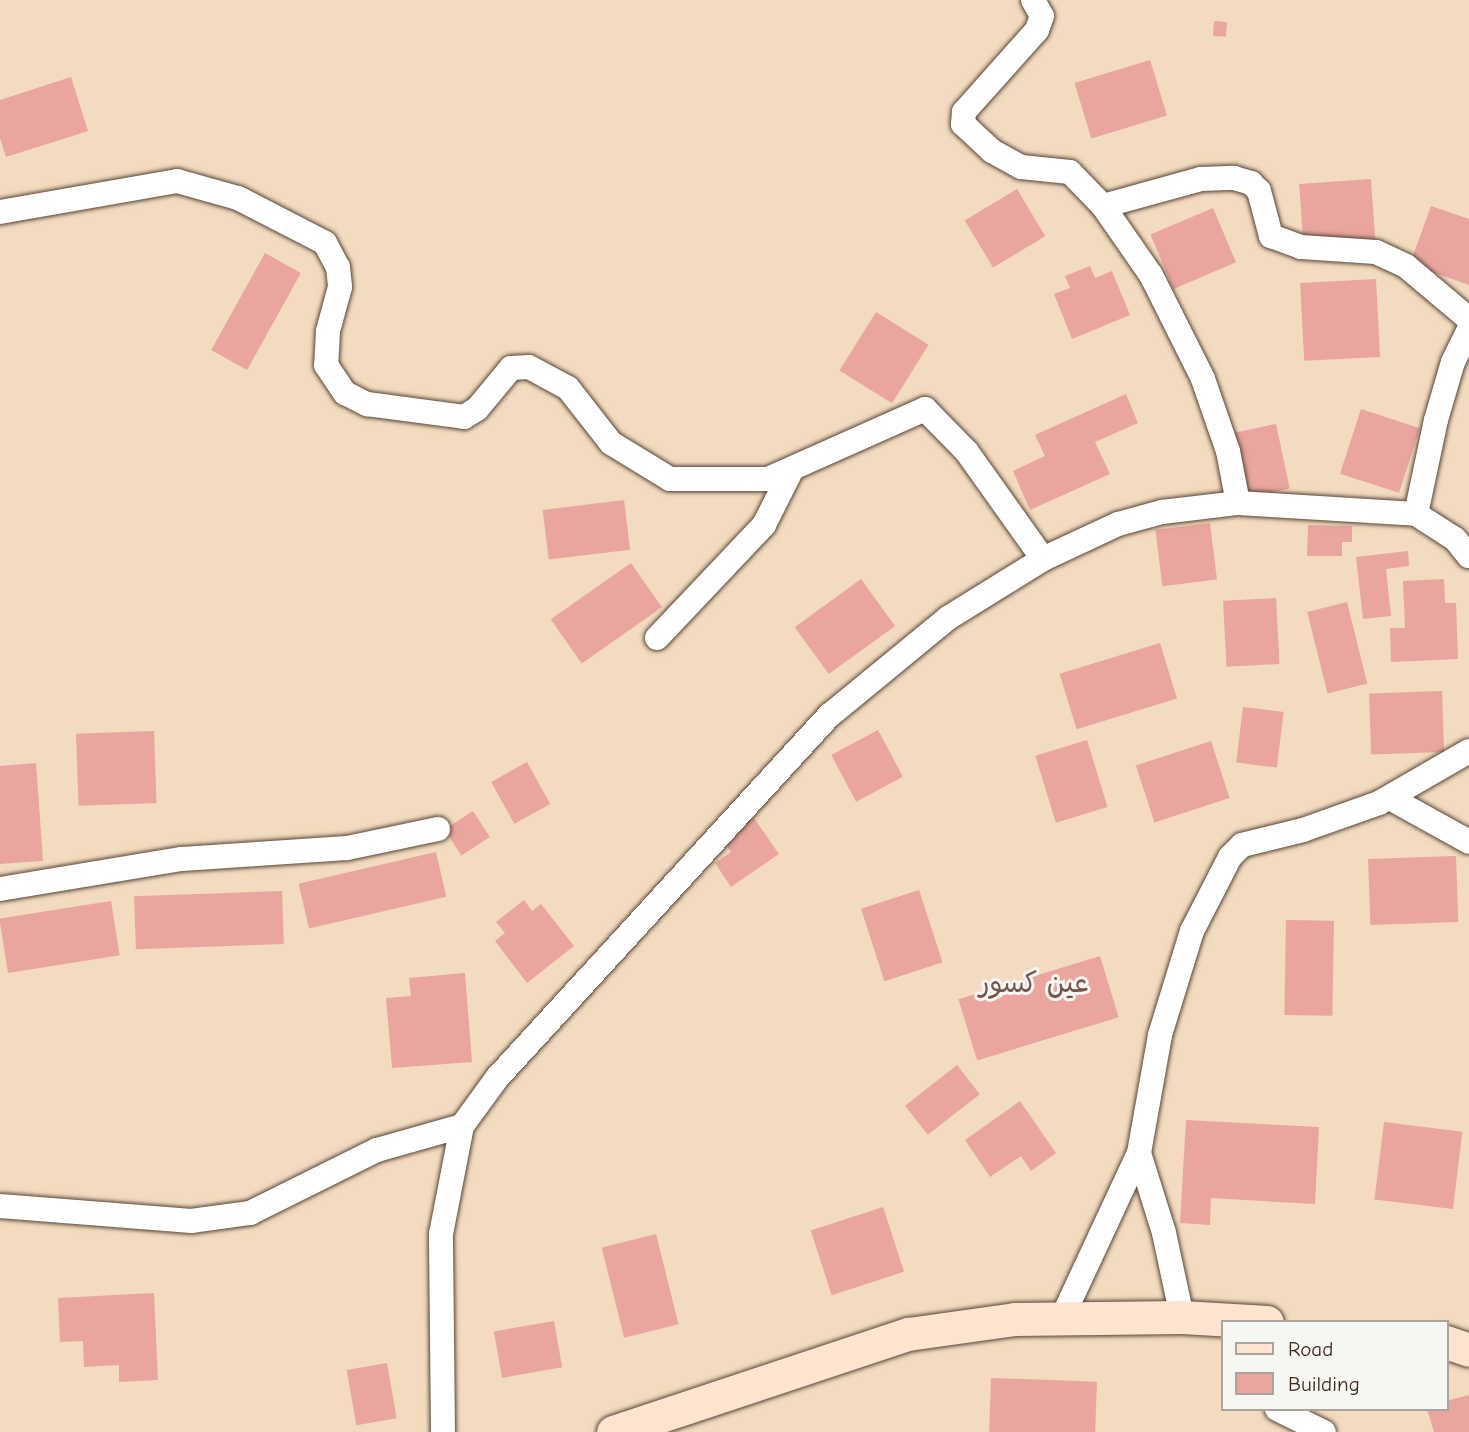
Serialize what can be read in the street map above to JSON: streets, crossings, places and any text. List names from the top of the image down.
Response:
{
  "districts": ["عين كسور"],
  "legend": ["Road", "Building"]
}
